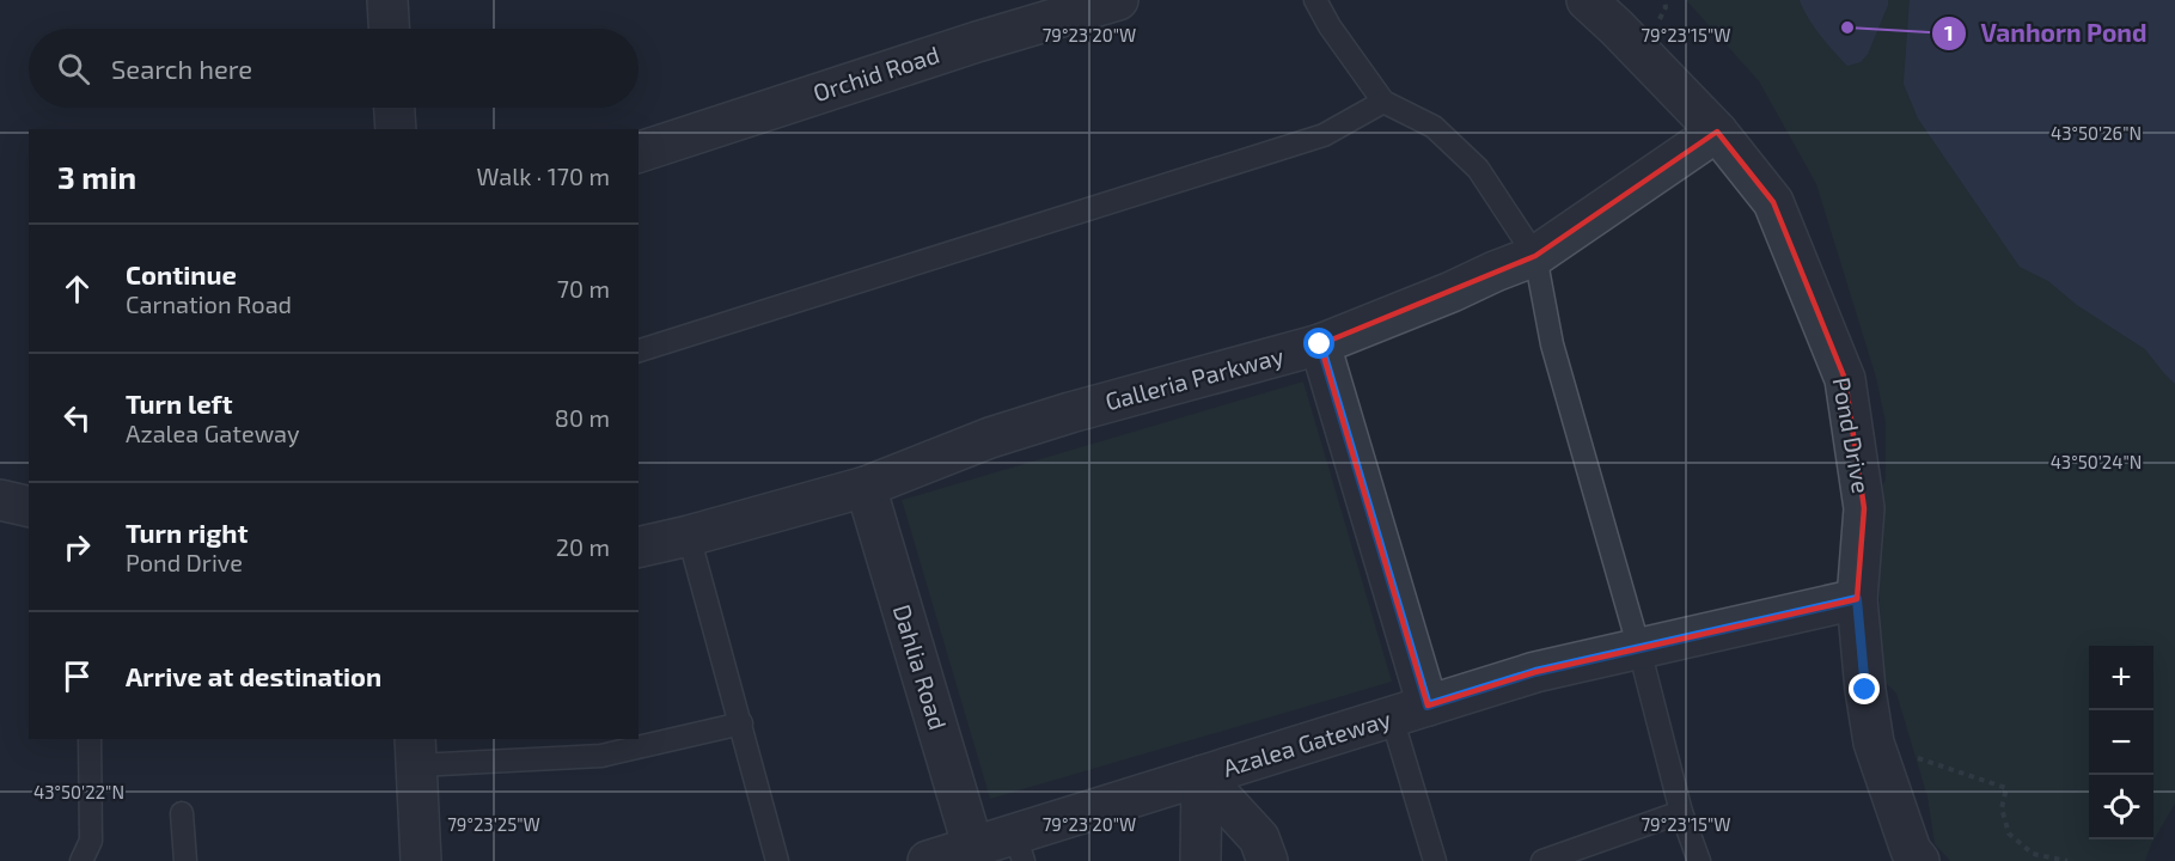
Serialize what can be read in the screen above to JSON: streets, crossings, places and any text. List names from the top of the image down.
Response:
{
  "streets": {
    "street": [
      "Orchid Road",
      "Galleria Parkway",
      "Pond Drive",
      "Dahlia Road",
      "Azalea Gateway"
    ]
  },
  "crossings": [
    ["Galleria Parkway", "Pond Drive"],
    ["Galleria Parkway", "Dahlia Road"],
    ["Pond Drive", "Azalea Gateway"],
    ["Dahlia Road", "Azalea Gateway"]
  ],
  "places": ["Vanhorn Pond"],
  "page": {
    "search": "Search here",
    "heading": ["3 min", "Walk · 170 m"],
    "list": [
      ["Continue", "Carnation Road", "70 m"],
      ["Turn left", "Azalea Gateway", "80 m"],
      ["Turn right", "Pond Drive", "20 m"],
      "Arrive at destination"
    ],
    "map_buttons": ["+", "−"]
  },
  "coordinates": [
    "79°23'20\"W",
    "79°23'15\"W",
    "43°50'26\"N",
    "43°50'24\"N",
    "43°50'22\"N",
    "79°23'25\"W"
  ]
}
